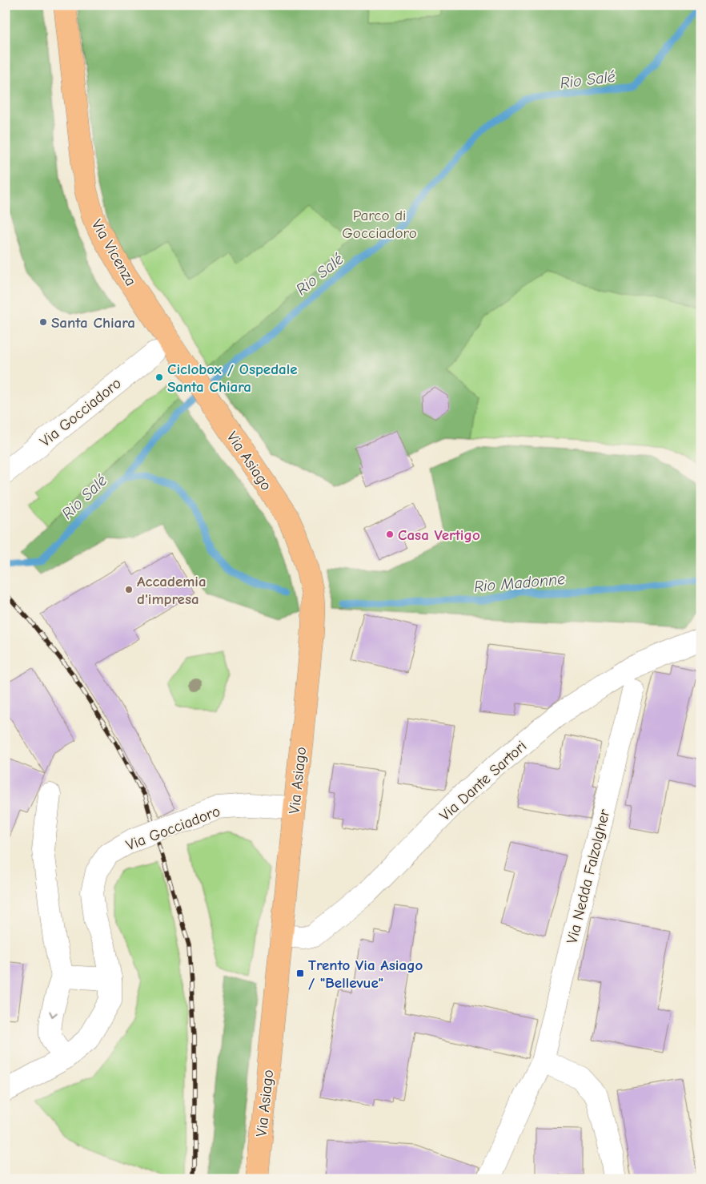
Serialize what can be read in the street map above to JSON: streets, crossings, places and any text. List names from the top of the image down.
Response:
{
  "streets": {
    "main road": ["Via Vicenza", "Via Asiago"],
    "street": ["Via Gocciadoro", "Via Dante Sartori", "Via Nedda Falzolgher"]
  },
  "crossings": [
    ["Via Vicenza", "Via Asiago"],
    ["Via Gocciadoro", "Via Asiago"],
    ["Via Asiago", "Via Dante Sartori"]
  ],
  "water": ["Rio Salé", "Rio Madonne"],
  "parks": ["Parco di Gocciadoro"],
  "places": {
    "other": [
      "Santa Chiara",
      "Ciclobox / Ospedale Santa Chiara",
      "Casa Vertigo",
      "Accademia d'impresa"
    ],
    "transit": ["Trento Via Asiago / \"Bellevue\""]
  }
}
